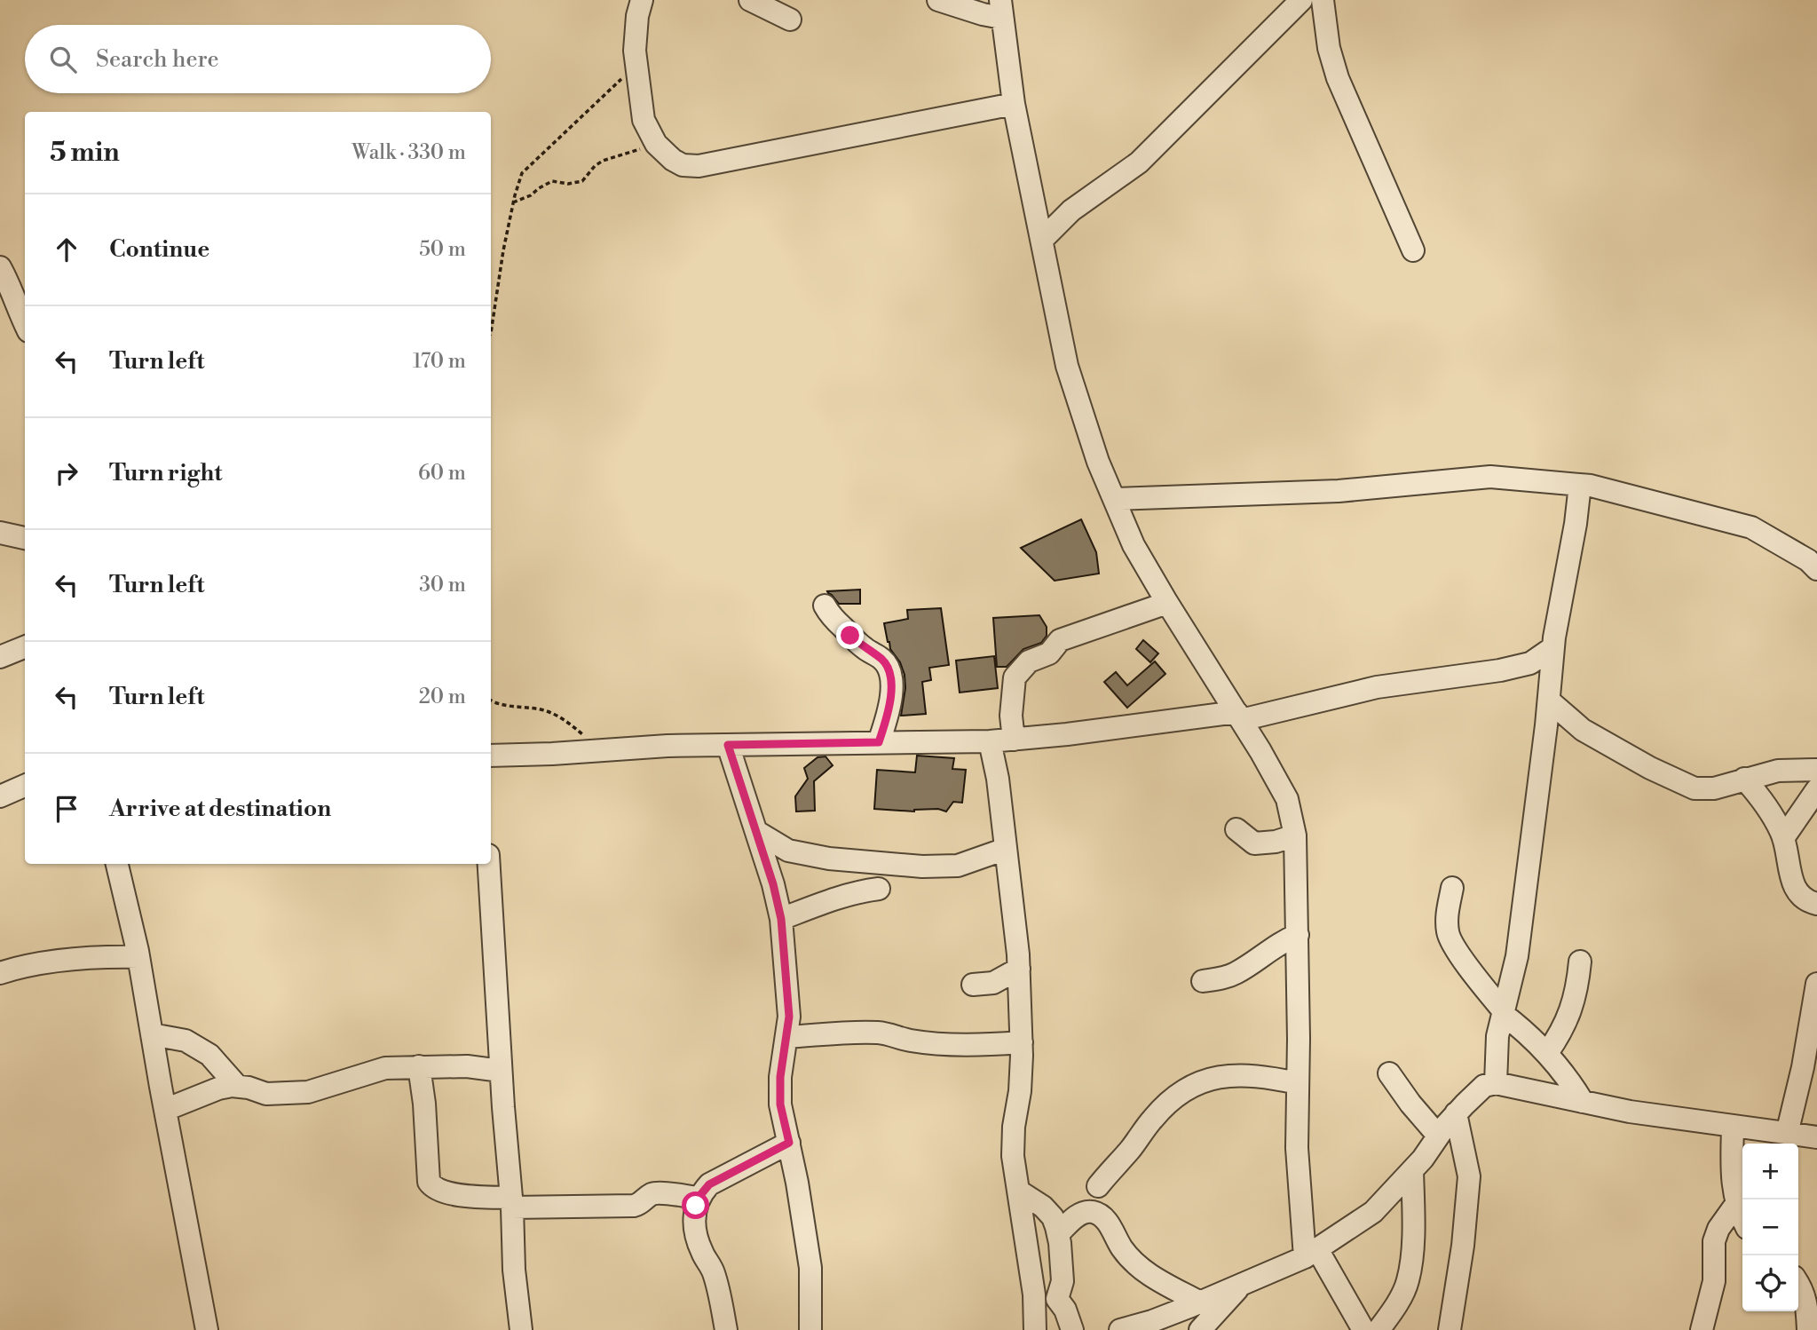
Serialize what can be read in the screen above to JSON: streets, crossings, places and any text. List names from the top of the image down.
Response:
{
  "page": {
    "search": "Search here",
    "heading": ["5 min", "Walk · 330 m"],
    "list": [
      ["Continue", "50 m"],
      ["Turn left", "170 m"],
      ["Turn right", "60 m"],
      ["Turn left", "30 m"],
      ["Turn left", "20 m"],
      "Arrive at destination"
    ],
    "map_buttons": ["+", "−"]
  }
}
